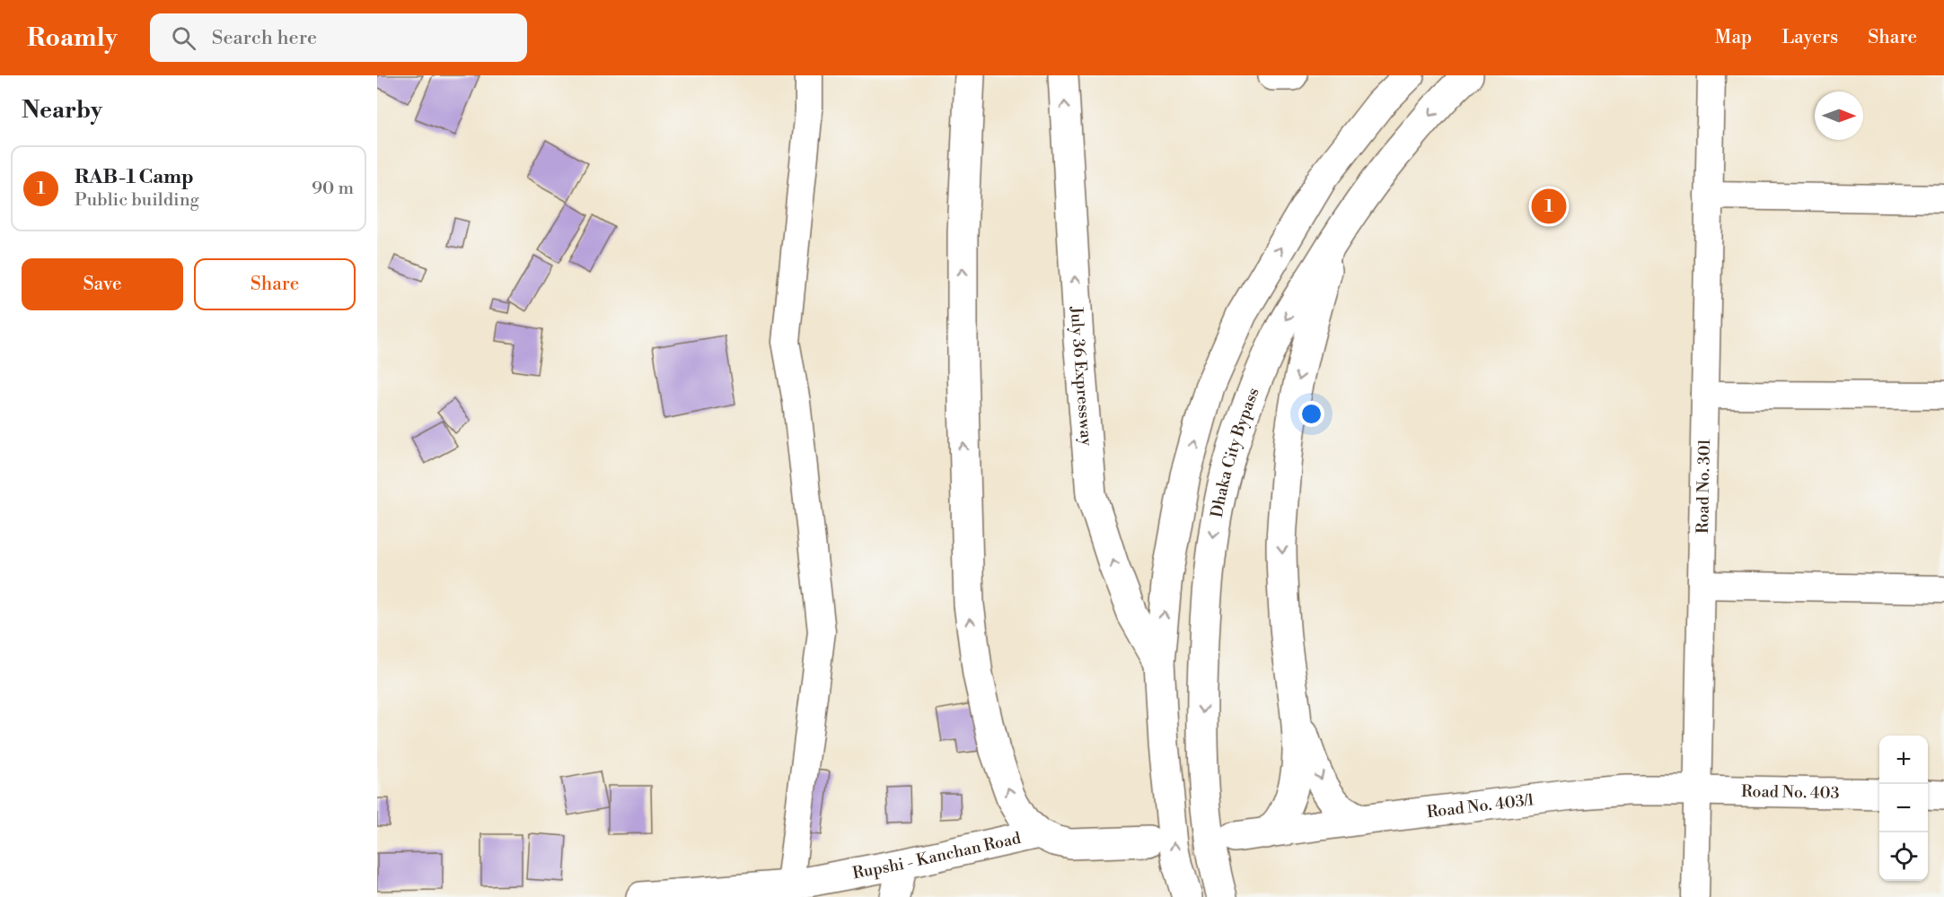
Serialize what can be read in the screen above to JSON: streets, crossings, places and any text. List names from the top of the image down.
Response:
{
  "streets": {
    "main road": [
      "July 36 Expressway",
      "Dhaka City Bypass",
      "Road No. 403",
      "Road No. 403/1",
      "Rupshi - Kanchan Road"
    ],
    "street": ["Road No. 301"]
  },
  "crossings": [
    ["Road No. 301", "Road No. 403"],
    ["Road No. 301", "Road No. 403/1"],
    ["Road No. 403", "Road No. 403/1"]
  ],
  "north": "right",
  "page": {
    "header": "Roamly",
    "search": "Search here",
    "nav": ["Map", "Layers", "Share"],
    "heading": "Nearby",
    "list": [
      {
        "mark": "1",
        "name": "RAB-1 Camp",
        "note": "Public building",
        "value": "90 m"
      }
    ],
    "pins": "1",
    "buttons": ["Save", "Share"],
    "map_buttons": ["+", "−"]
  }
}
